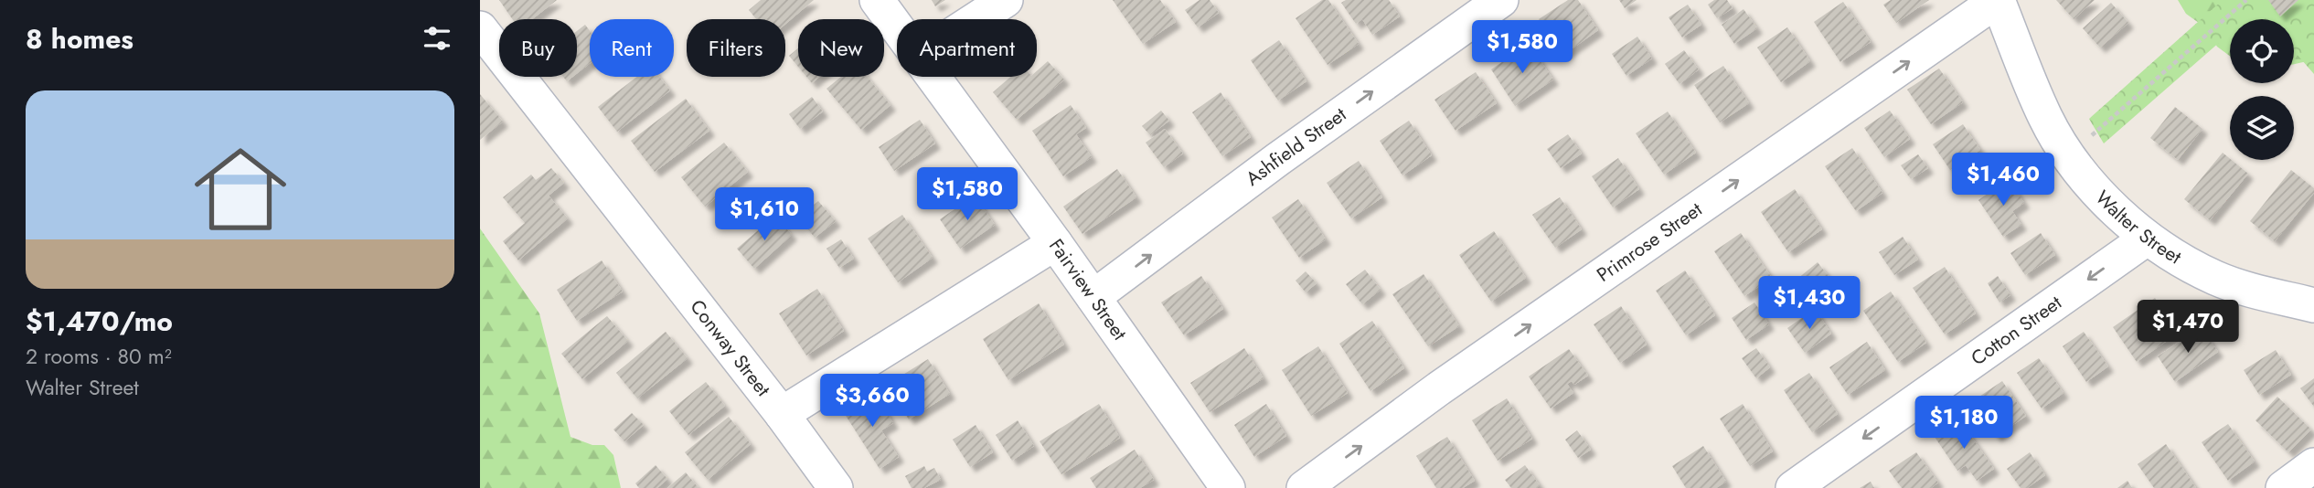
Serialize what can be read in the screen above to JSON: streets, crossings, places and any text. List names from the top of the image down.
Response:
{
  "streets": {
    "street": [
      "Ashfield Street",
      "Walter Street",
      "Primrose Street",
      "Fairview Street",
      "Cotton Street",
      "Conway Street"
    ]
  },
  "crossings": [
    ["Ashfield Street", "Fairview Street"],
    ["Walter Street", "Primrose Street"],
    ["Walter Street", "Cotton Street"],
    ["Fairview Street", "Conway Street"]
  ],
  "one_way": ["Ashfield Street", "Primrose Street", "Cotton Street"],
  "page": {
    "heading": "8 homes",
    "chip": [
      "Buy",
      "Rent",
      "Filters",
      "New",
      "Apartment"
    ],
    "price": [
      "$1,580",
      "$1,460",
      "$1,580",
      "$1,610",
      "$1,430",
      "$1,470",
      "$3,660",
      "$1,180"
    ],
    "list": [
      {
        "name": "$1,470/mo",
        "note": "2 rooms · 80 m² · Walter Street"
      }
    ]
  }
}
